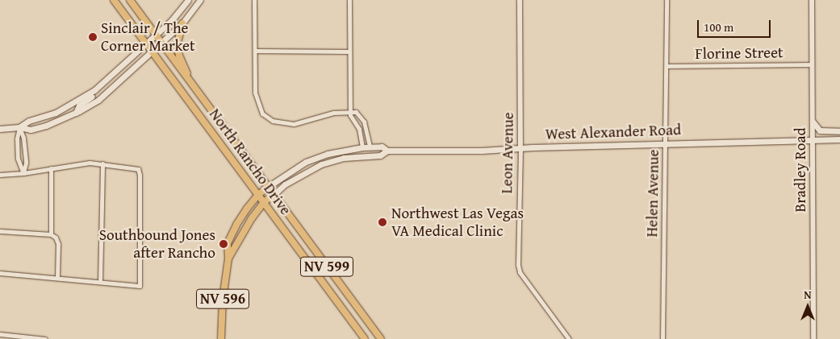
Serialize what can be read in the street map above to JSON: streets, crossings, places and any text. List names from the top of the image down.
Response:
{
  "streets": {
    "main road": [
      "West Alexander Road",
      "North Rancho Drive",
      "NV 599",
      "NV 596"
    ],
    "street": [
      "Florine Street",
      "Leon Avenue",
      "Bradley Road",
      "Helen Avenue"
    ]
  },
  "crossings": [
    ["Florine Street", "Bradley Road"],
    ["Florine Street", "Helen Avenue"],
    ["West Alexander Road", "Leon Avenue"],
    ["West Alexander Road", "North Rancho Drive"],
    ["West Alexander Road", "Bradley Road"],
    ["West Alexander Road", "Helen Avenue"],
    ["West Alexander Road", "NV 596"],
    ["North Rancho Drive", "NV 596"]
  ],
  "places": ["Sinclair / The Corner Market", "Northwest Las Vegas VA Medical Clinic", "Southbound Jones after Rancho"],
  "scale_bar": "100 m",
  "north": "top"
}
